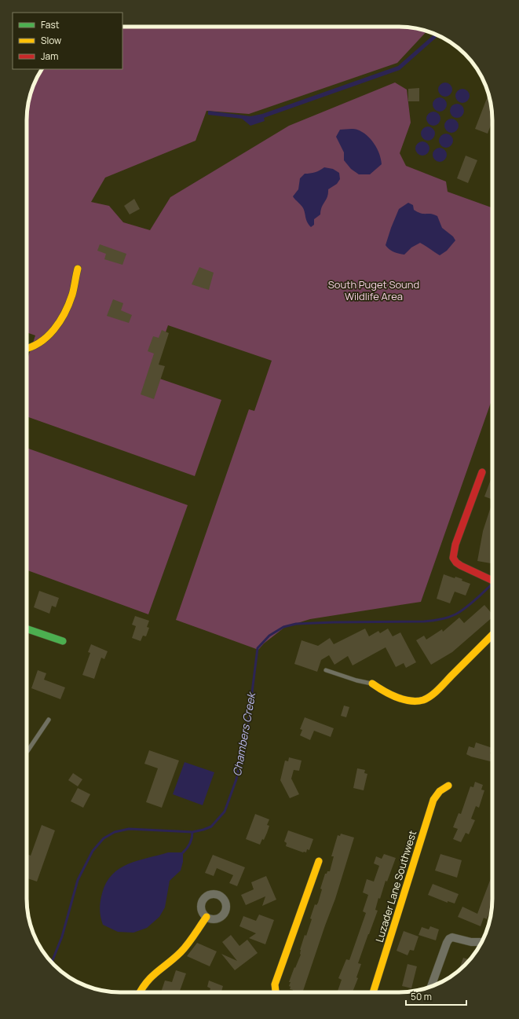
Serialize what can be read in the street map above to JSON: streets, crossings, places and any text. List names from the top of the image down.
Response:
{
  "streets": {
    "street": ["Luzader Lane Southwest"]
  },
  "water": ["Chambers Creek"],
  "parks": ["South Puget Sound Wildlife Area"],
  "legend": ["Fast", "Slow", "Jam"],
  "scale_bar": "50 m"
}
